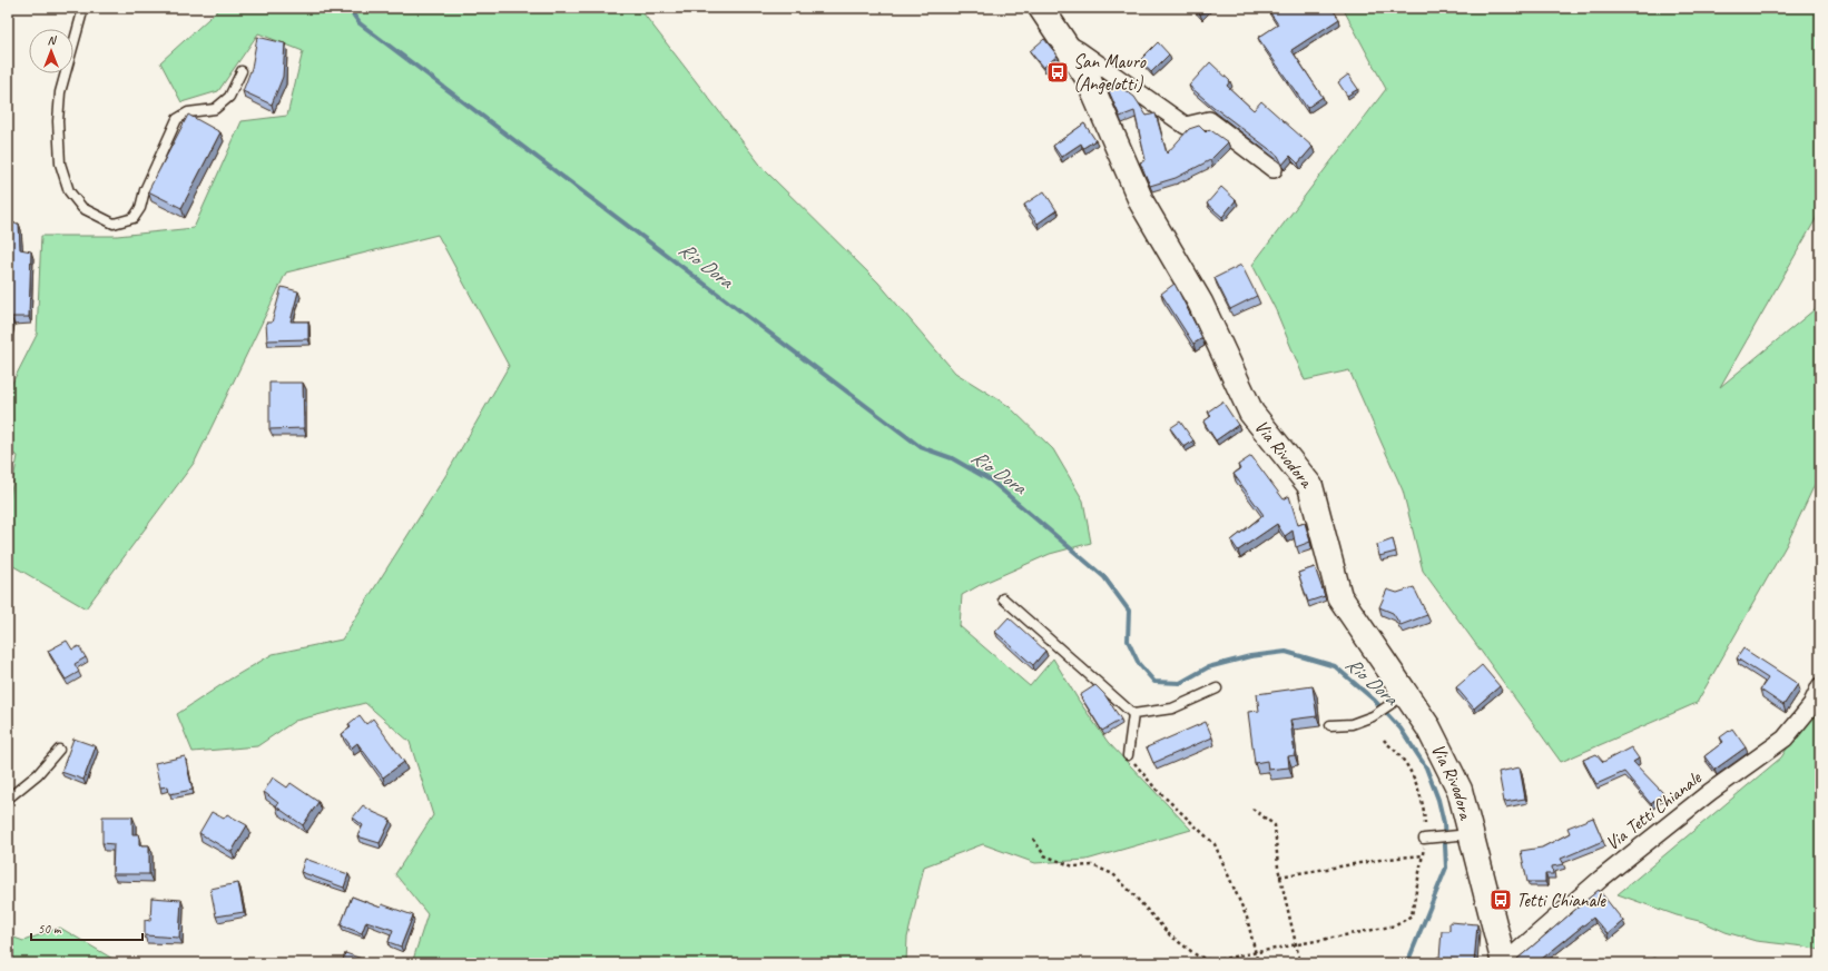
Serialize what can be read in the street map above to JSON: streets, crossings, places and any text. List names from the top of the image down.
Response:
{
  "streets": {
    "street": ["Via Rivodora", "Via Tetti Chianale"]
  },
  "crossings": [
    ["Via Rivodora", "Via Tetti Chianale"]
  ],
  "water": ["Rio Dora"],
  "places": {
    "bus stop": ["San Mauro (Angelotti)", "Tetti Chianale"]
  },
  "scale_bar": "50 m",
  "north": "top"
}
